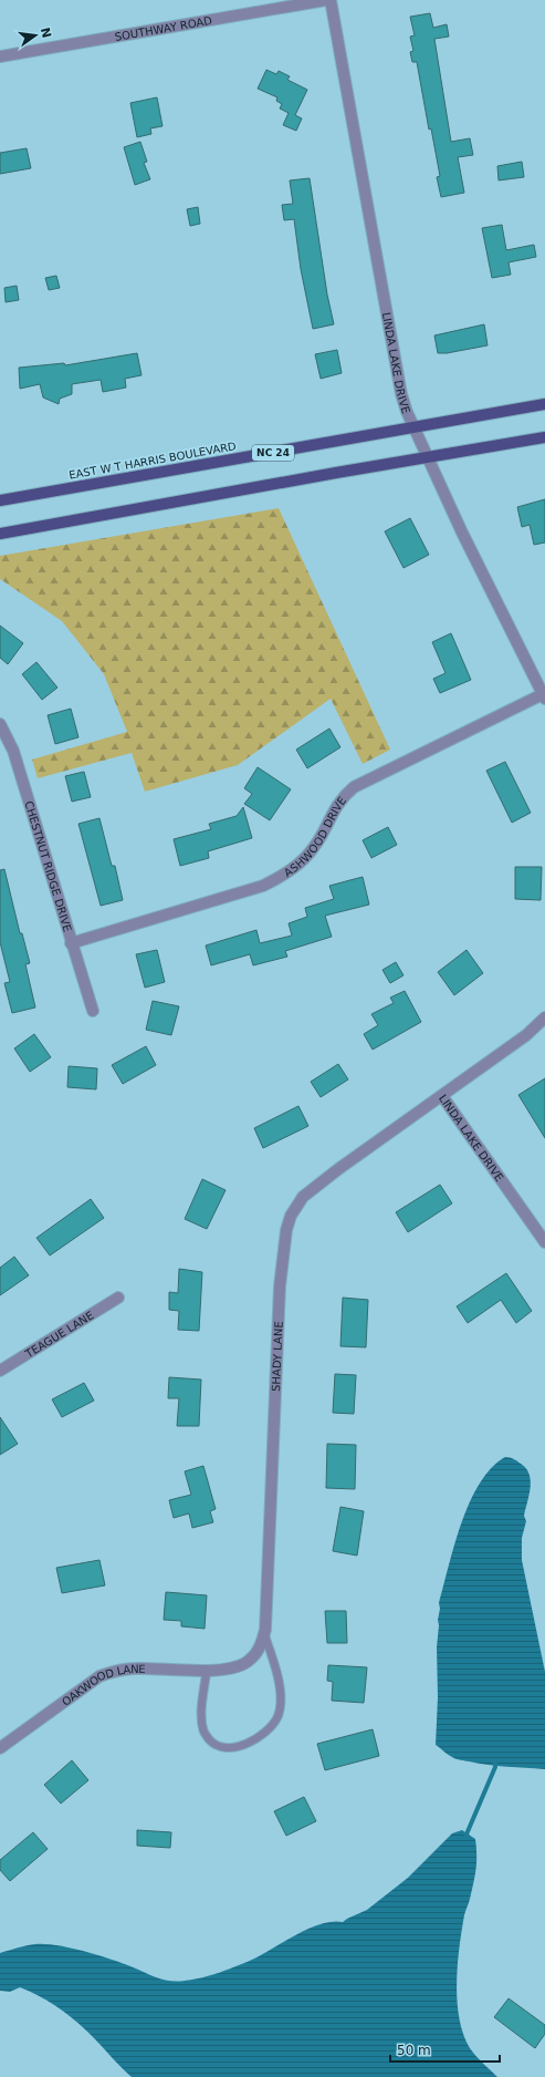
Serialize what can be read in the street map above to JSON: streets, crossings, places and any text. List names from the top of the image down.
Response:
{
  "streets": {
    "main road": ["NC 24", "EAST W T HARRIS BOULEVARD"],
    "street": [
      "SOUTHWAY ROAD",
      "LINDA LAKE DRIVE",
      "ASHWOOD DRIVE",
      "CHESTNUT RIDGE DRIVE",
      "TEAGUE LANE",
      "SHADY LANE",
      "OAKWOOD LANE"
    ]
  },
  "crossings": [
    ["LINDA LAKE DRIVE", "EAST W T HARRIS BOULEVARD"],
    ["LINDA LAKE DRIVE", "ASHWOOD DRIVE"],
    ["LINDA LAKE DRIVE", "SHADY LANE"],
    ["ASHWOOD DRIVE", "CHESTNUT RIDGE DRIVE"],
    ["SHADY LANE", "OAKWOOD LANE"]
  ],
  "scale_bar": "50 m",
  "north": "right"
}
